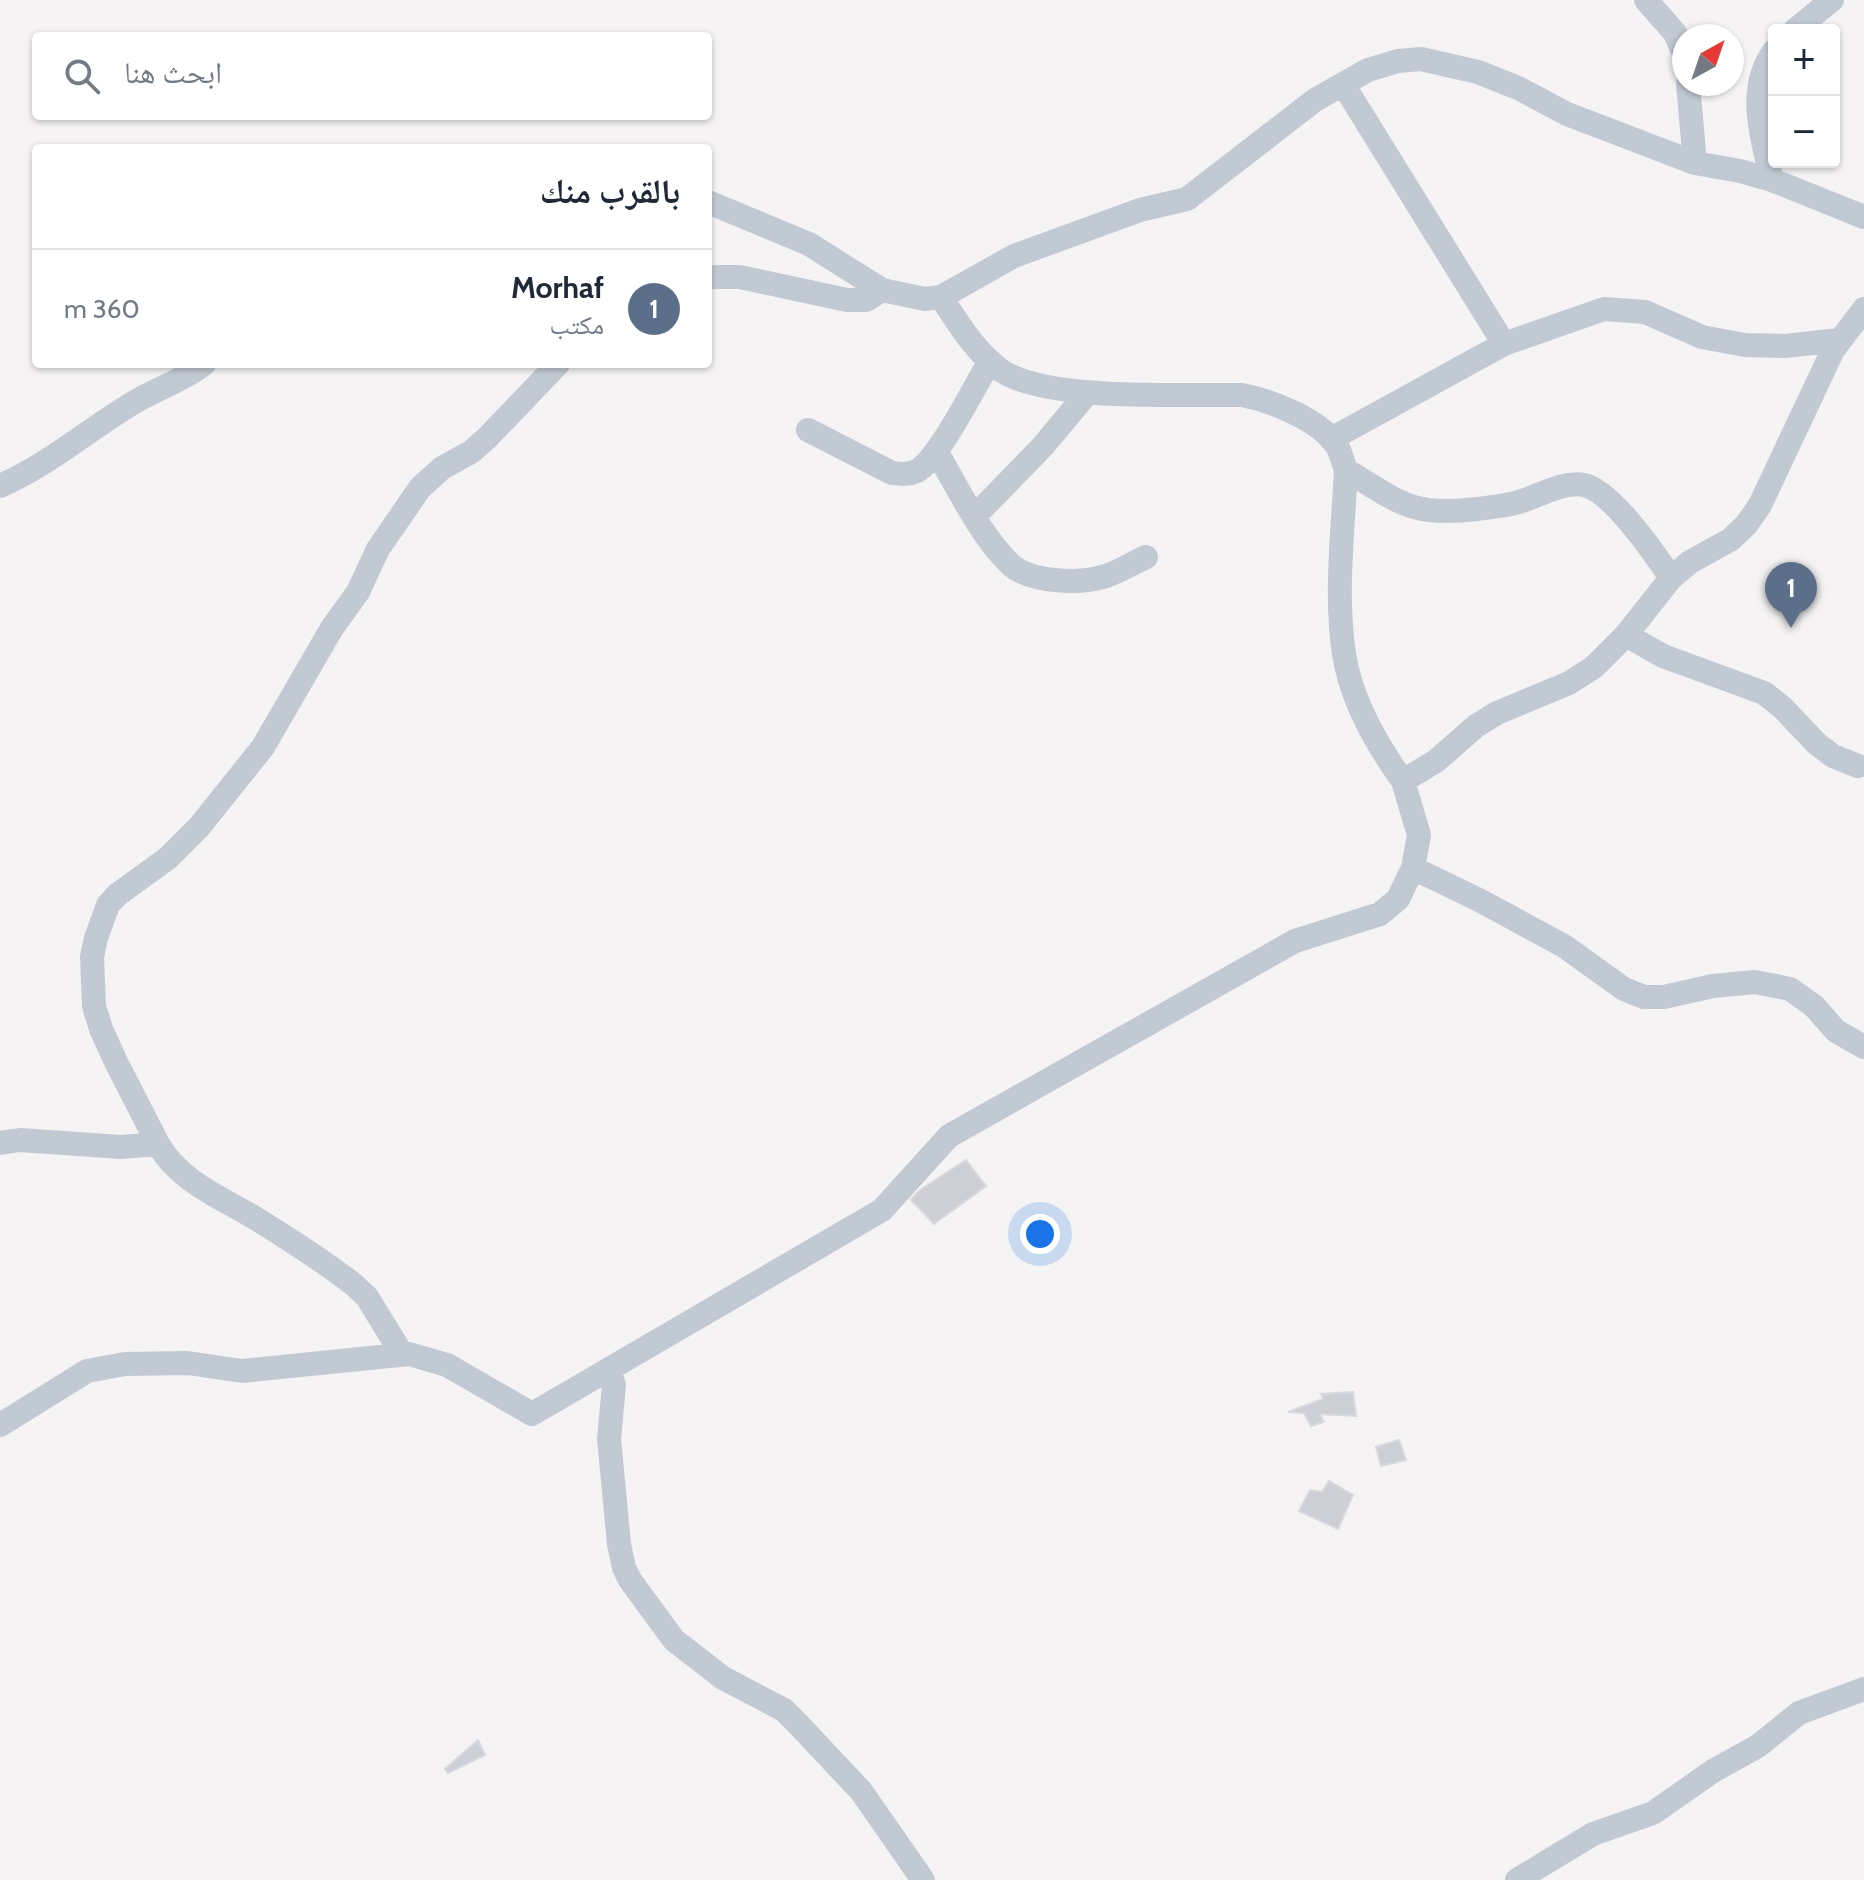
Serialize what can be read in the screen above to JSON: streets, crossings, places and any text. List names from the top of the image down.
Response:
{
  "north": "top right",
  "page": {
    "map_buttons": ["+", "−"],
    "search": "ابحث هنا",
    "heading": "بالقرب منك",
    "list": [
      {
        "mark": "1",
        "name": "Morhaf",
        "note": "مكتب",
        "value": "360 m"
      }
    ],
    "pins": "1"
  }
}
